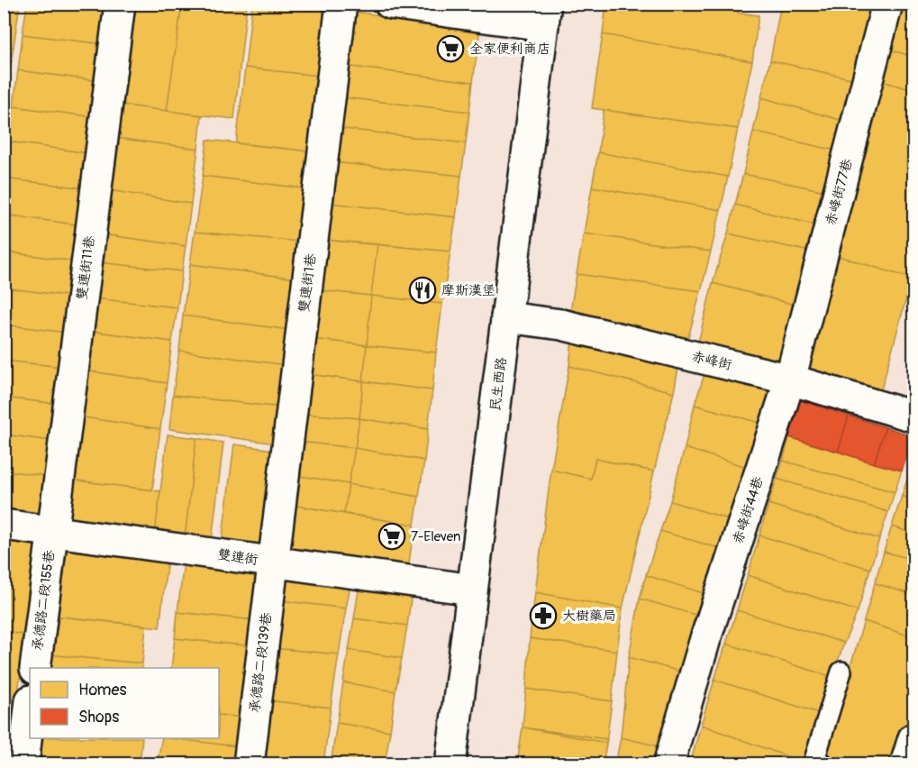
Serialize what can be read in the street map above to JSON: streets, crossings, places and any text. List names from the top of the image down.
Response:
{
  "streets": {
    "street": [
      "赤峰街77巷",
      "雙連街11巷",
      "雙連街1巷",
      "赤峰街",
      "民生西路",
      "赤峰街44巷",
      "雙連街",
      "承德路二段155巷",
      "承德路二段139巷"
    ]
  },
  "crossings": [
    ["赤峰街77巷", "赤峰街"],
    ["赤峰街77巷", "赤峰街44巷"],
    ["雙連街11巷", "雙連街"],
    ["雙連街11巷", "承德路二段155巷"],
    ["雙連街1巷", "雙連街"],
    ["雙連街1巷", "承德路二段139巷"],
    ["赤峰街", "民生西路"],
    ["赤峰街", "赤峰街44巷"],
    ["民生西路", "雙連街"],
    ["雙連街", "承德路二段155巷"],
    ["雙連街", "承德路二段139巷"]
  ],
  "places": {
    "supermarket": ["全家便利商店", "7-Eleven"],
    "restaurant": ["摩斯漢堡"],
    "pharmacy": ["大樹藥局"]
  },
  "legend": ["Homes", "Shops"]
}
